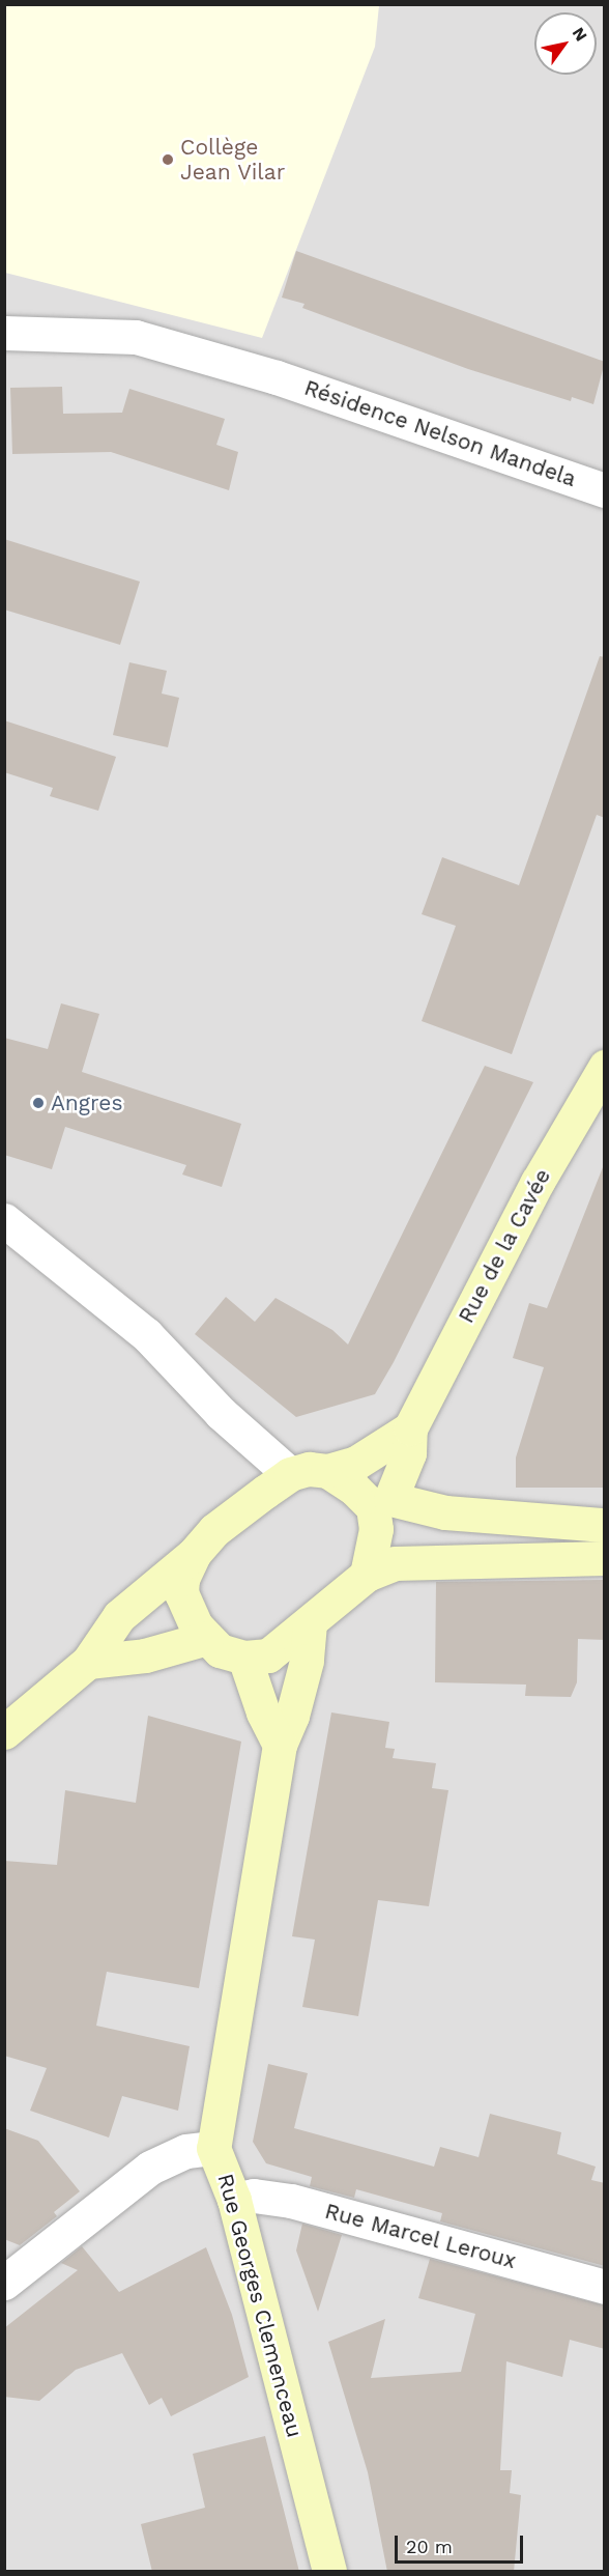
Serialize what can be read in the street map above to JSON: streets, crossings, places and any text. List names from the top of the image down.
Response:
{
  "streets": {
    "main road": ["Rue de la Cavée", "Rue Georges Clemenceau"],
    "street": ["Résidence Nelson Mandela", "Rue Marcel Leroux"]
  },
  "crossings": [
    ["Rue de la Cavée", "Rue Georges Clemenceau"],
    ["Rue Marcel Leroux", "Rue Georges Clemenceau"]
  ],
  "places": ["Collège Jean Vilar", "Angres"],
  "scale_bar": "20 m",
  "north": "top right"
}
